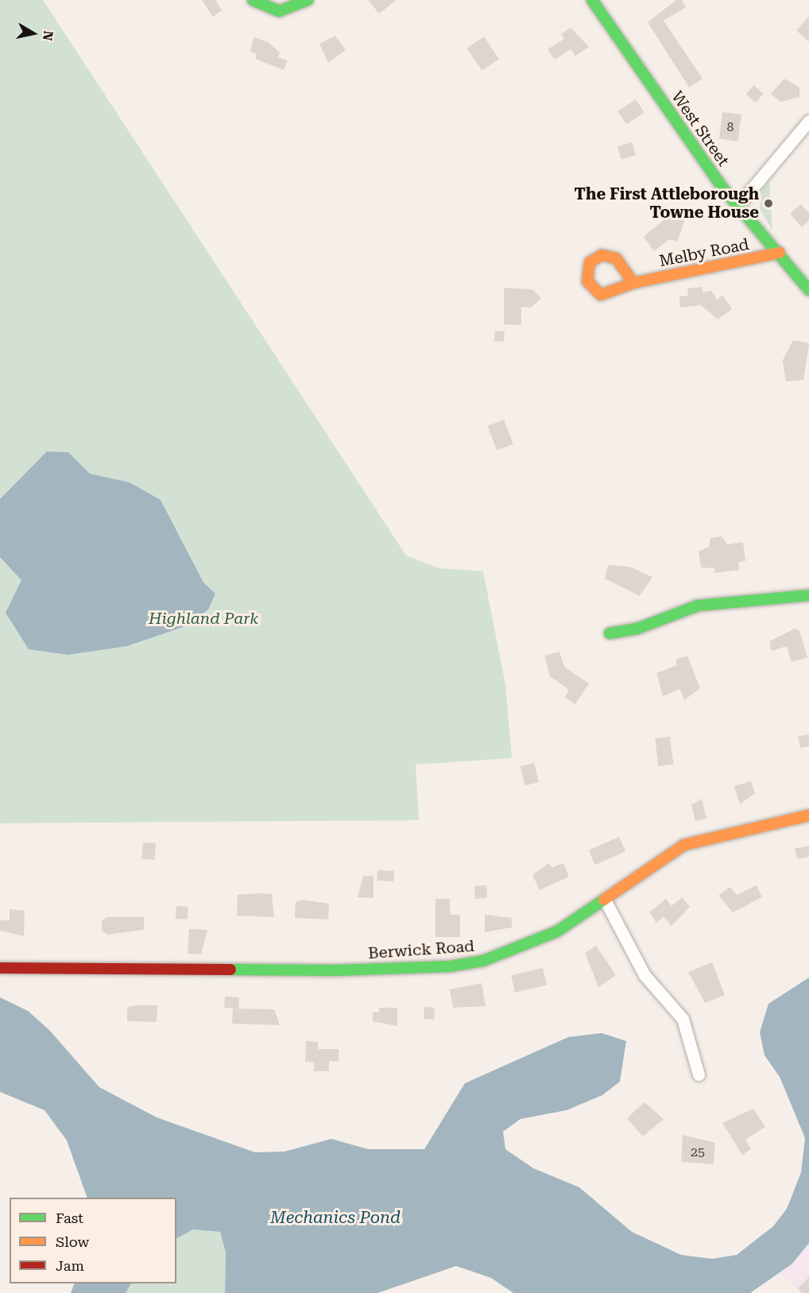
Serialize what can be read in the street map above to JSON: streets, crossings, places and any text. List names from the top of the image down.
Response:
{
  "streets": {
    "street": ["West Street", "Melby Road", "Berwick Road"]
  },
  "crossings": [
    ["West Street", "Melby Road"]
  ],
  "water": ["Mechanics Pond"],
  "parks": ["Highland Park"],
  "places": ["The First Attleborough Towne House"],
  "house_numbers": ["8", "25"],
  "legend": ["Fast", "Slow", "Jam"],
  "north": "right"
}
